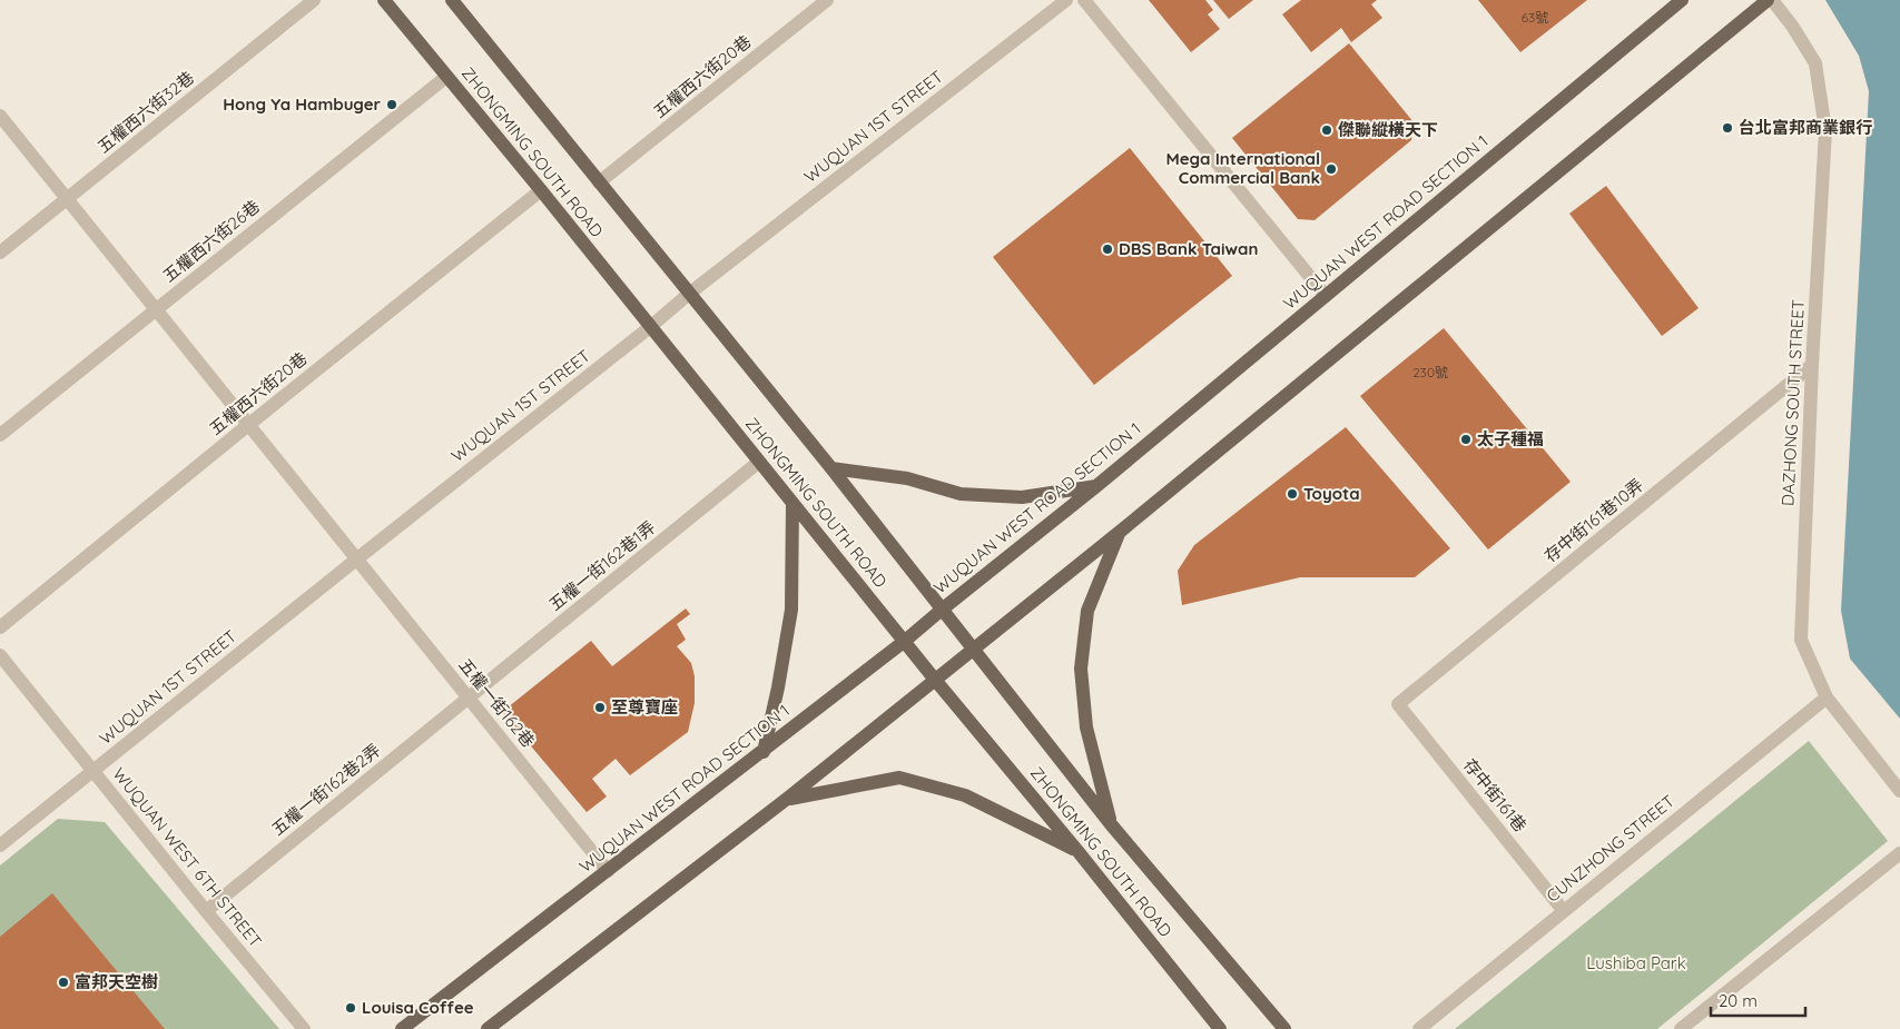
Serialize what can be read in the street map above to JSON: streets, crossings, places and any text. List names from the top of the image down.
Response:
{
  "streets": {
    "main road": ["ZHONGMING SOUTH ROAD", "WUQUAN WEST ROAD SECTION 1"],
    "street": [
      "五權西六街20巷",
      "五權西六街32巷",
      "WUQUAN 1ST STREET",
      "五權西六街26巷",
      "DAZHONG SOUTH STREET",
      "存中街161巷10弄",
      "五權一街162巷1弄",
      "五權一街162巷",
      "五權一街162巷2弄",
      "存中街161巷",
      "CUNZHONG STREET",
      "WUQUAN WEST 6TH STREET"
    ]
  },
  "crossings": [
    ["五權西六街20巷", "ZHONGMING SOUTH ROAD"],
    ["五權西六街20巷", "五權一街162巷"],
    ["五權西六街32巷", "五權一街162巷"],
    ["WUQUAN 1ST STREET", "ZHONGMING SOUTH ROAD"],
    ["WUQUAN 1ST STREET", "五權一街162巷"],
    ["WUQUAN 1ST STREET", "WUQUAN WEST 6TH STREET"],
    ["ZHONGMING SOUTH ROAD", "WUQUAN WEST ROAD SECTION 1"],
    ["ZHONGMING SOUTH ROAD", "五權西六街26巷"],
    ["ZHONGMING SOUTH ROAD", "五權一街162巷1弄"],
    ["WUQUAN WEST ROAD SECTION 1", "五權一街162巷"],
    ["五權西六街26巷", "五權一街162巷"],
    ["DAZHONG SOUTH STREET", "存中街161巷10弄"],
    ["DAZHONG SOUTH STREET", "CUNZHONG STREET"],
    ["存中街161巷10弄", "存中街161巷"],
    ["五權一街162巷1弄", "五權一街162巷"],
    ["五權一街162巷1弄", "五權一街162巷2弄"],
    ["五權一街162巷", "五權一街162巷2弄"],
    ["五權一街162巷2弄", "WUQUAN WEST 6TH STREET"],
    ["存中街161巷", "CUNZHONG STREET"]
  ],
  "parks": ["Lushiba Park"],
  "places": [
    "Hong Ya Hambuger",
    "台北富邦商業銀行",
    "傑聯縱橫天下",
    "Mega International Commercial Bank",
    "DBS Bank Taiwan",
    "太子種福",
    "Toyota",
    "至尊寶座",
    "富邦天空樹",
    "Louisa Coffee"
  ],
  "house_numbers": ["63號", "230號"],
  "scale_bar": "20 m"
}
